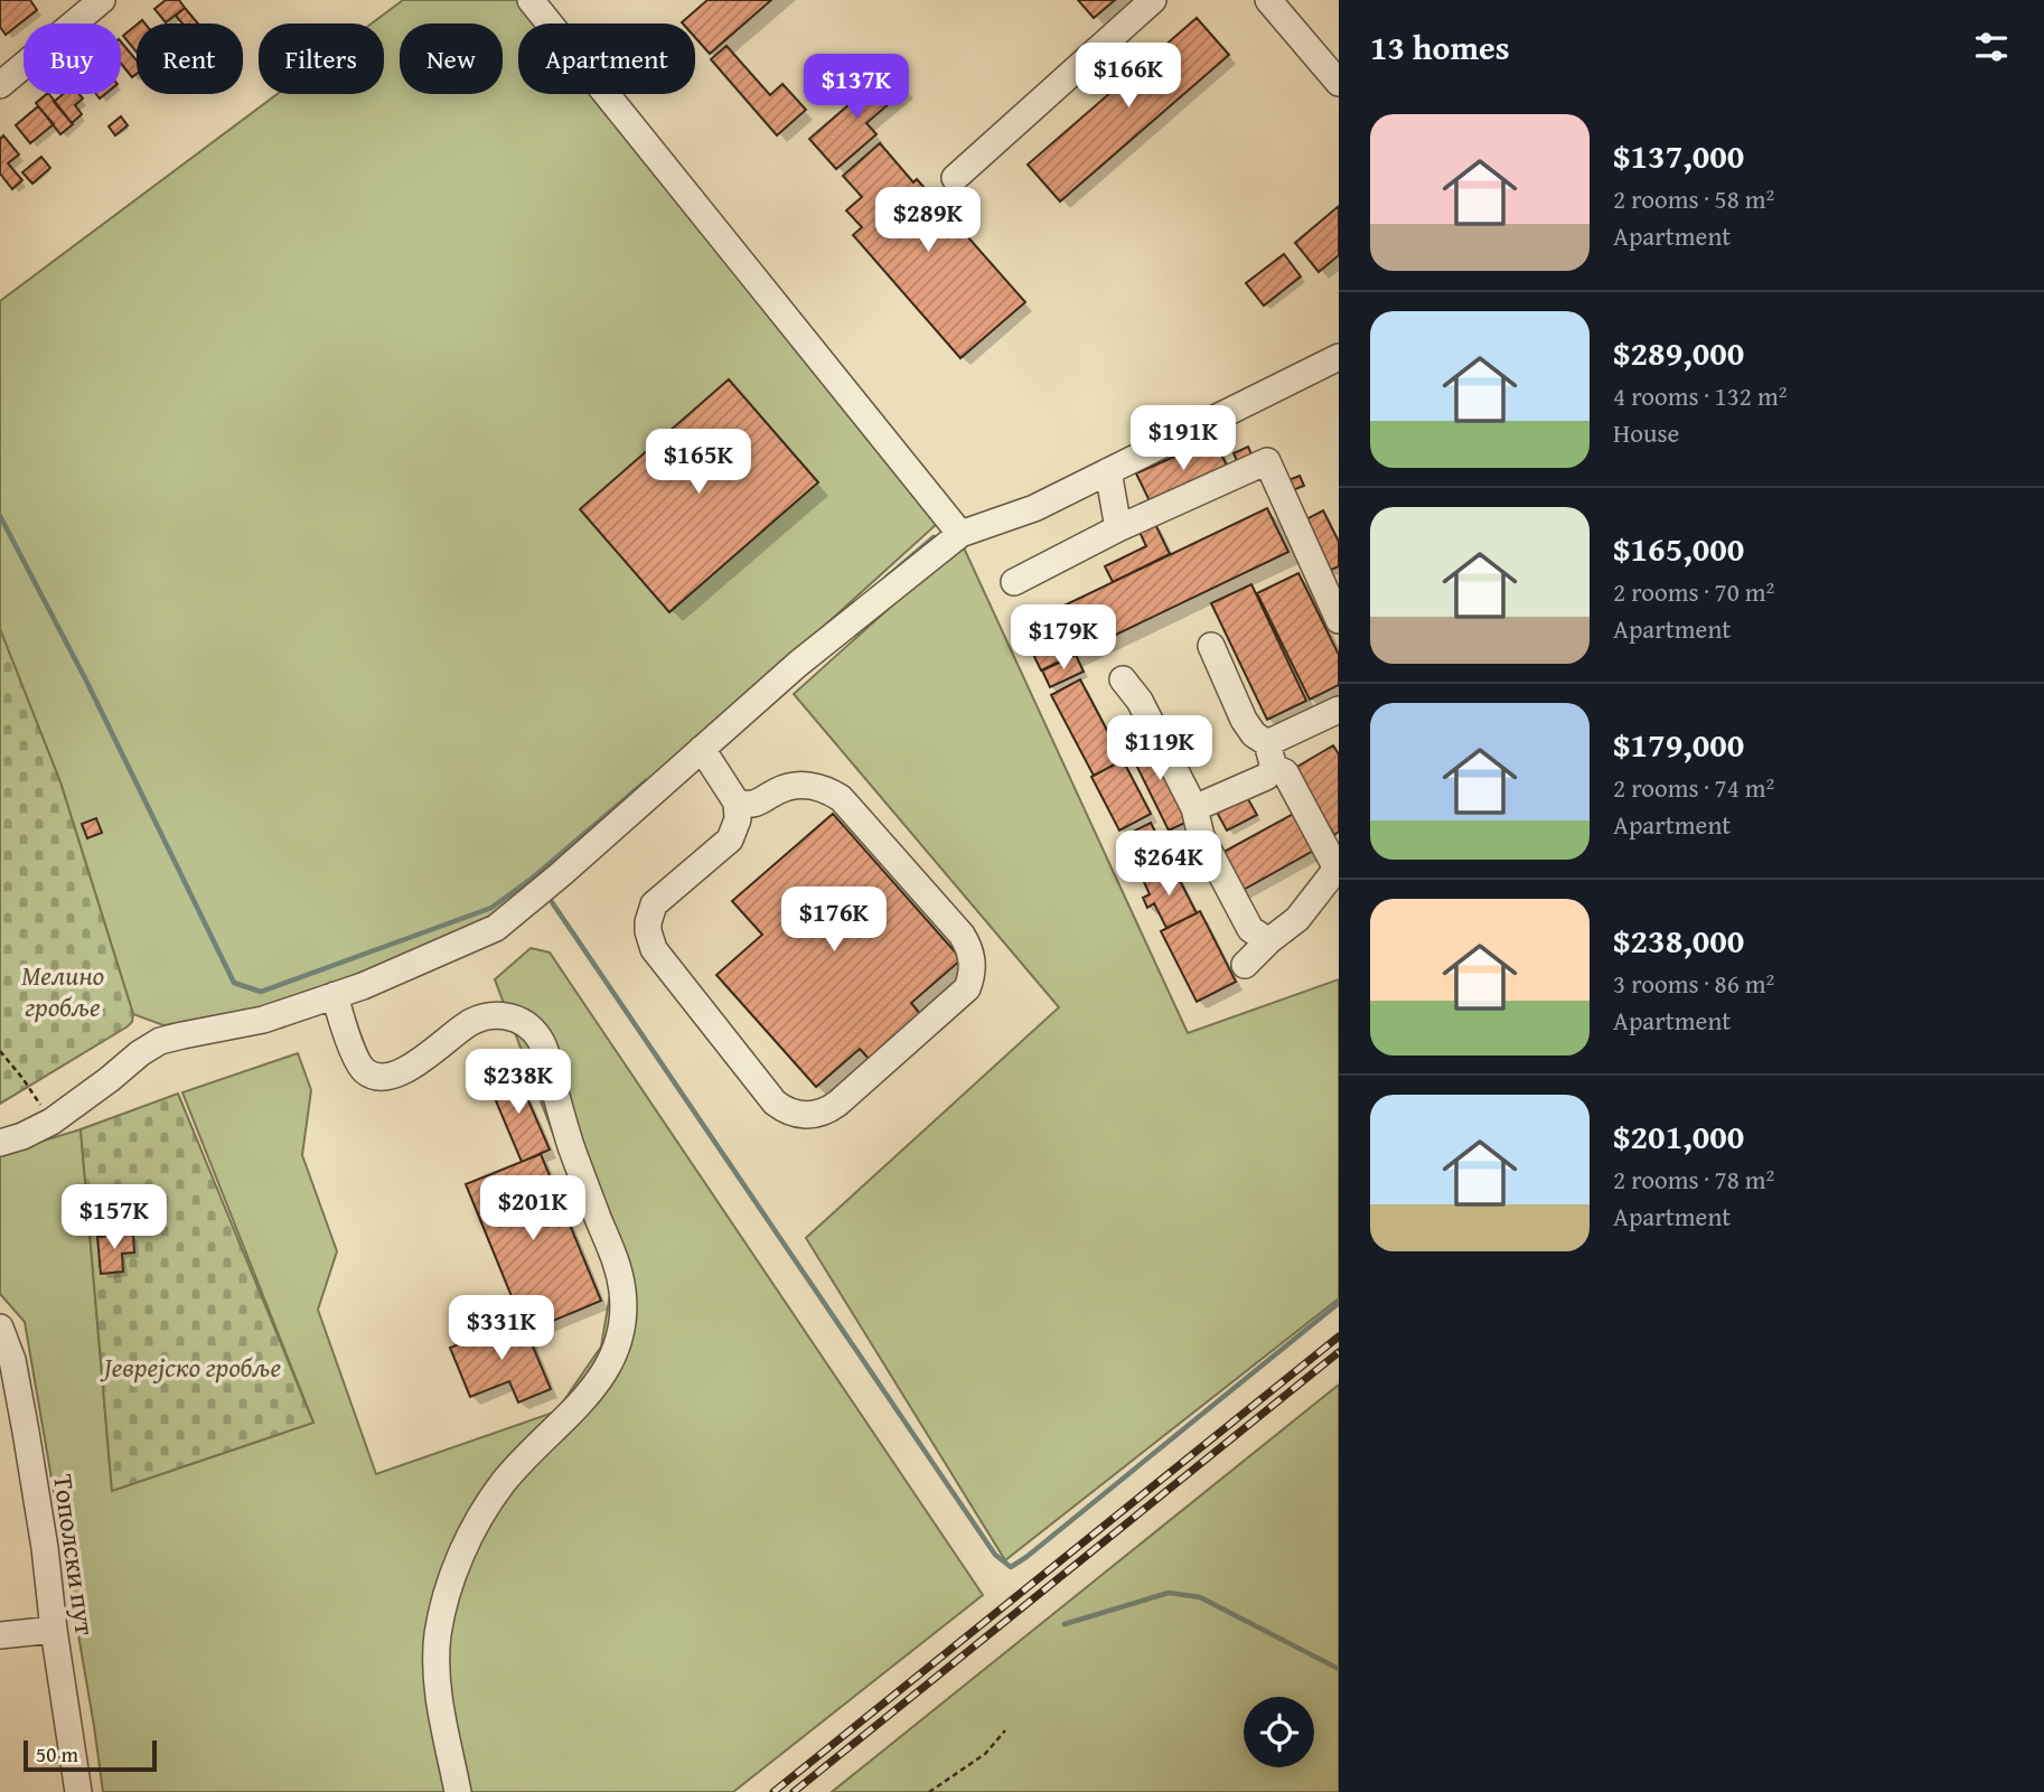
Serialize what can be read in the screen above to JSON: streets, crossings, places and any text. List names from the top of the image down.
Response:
{
  "streets": {
    "street": ["Тополски пут"]
  },
  "parks": ["Мелино гробље", "Јеврејско гробље"],
  "scale_bar": "50 m",
  "page": {
    "heading": "13 homes",
    "chip": [
      "Buy",
      "Rent",
      "Filters",
      "New",
      "Apartment"
    ],
    "price": [
      "$166K",
      "$137K",
      "$289K",
      "$191K",
      "$165K",
      "$179K",
      "$119K",
      "$264K",
      "$176K",
      "$238K",
      "$201K",
      "$157K",
      "$331K"
    ],
    "list": [
      {
        "name": "$137,000",
        "note": "2 rooms · 58 m² · Apartment"
      },
      {
        "name": "$289,000",
        "note": "4 rooms · 132 m² · House"
      },
      {
        "name": "$165,000",
        "note": "2 rooms · 70 m² · Apartment"
      },
      {
        "name": "$179,000",
        "note": "2 rooms · 74 m² · Apartment"
      },
      {
        "name": "$238,000",
        "note": "3 rooms · 86 m² · Apartment"
      },
      {
        "name": "$201,000",
        "note": "2 rooms · 78 m² · Apartment"
      }
    ],
    "scale": "50 m"
  }
}
